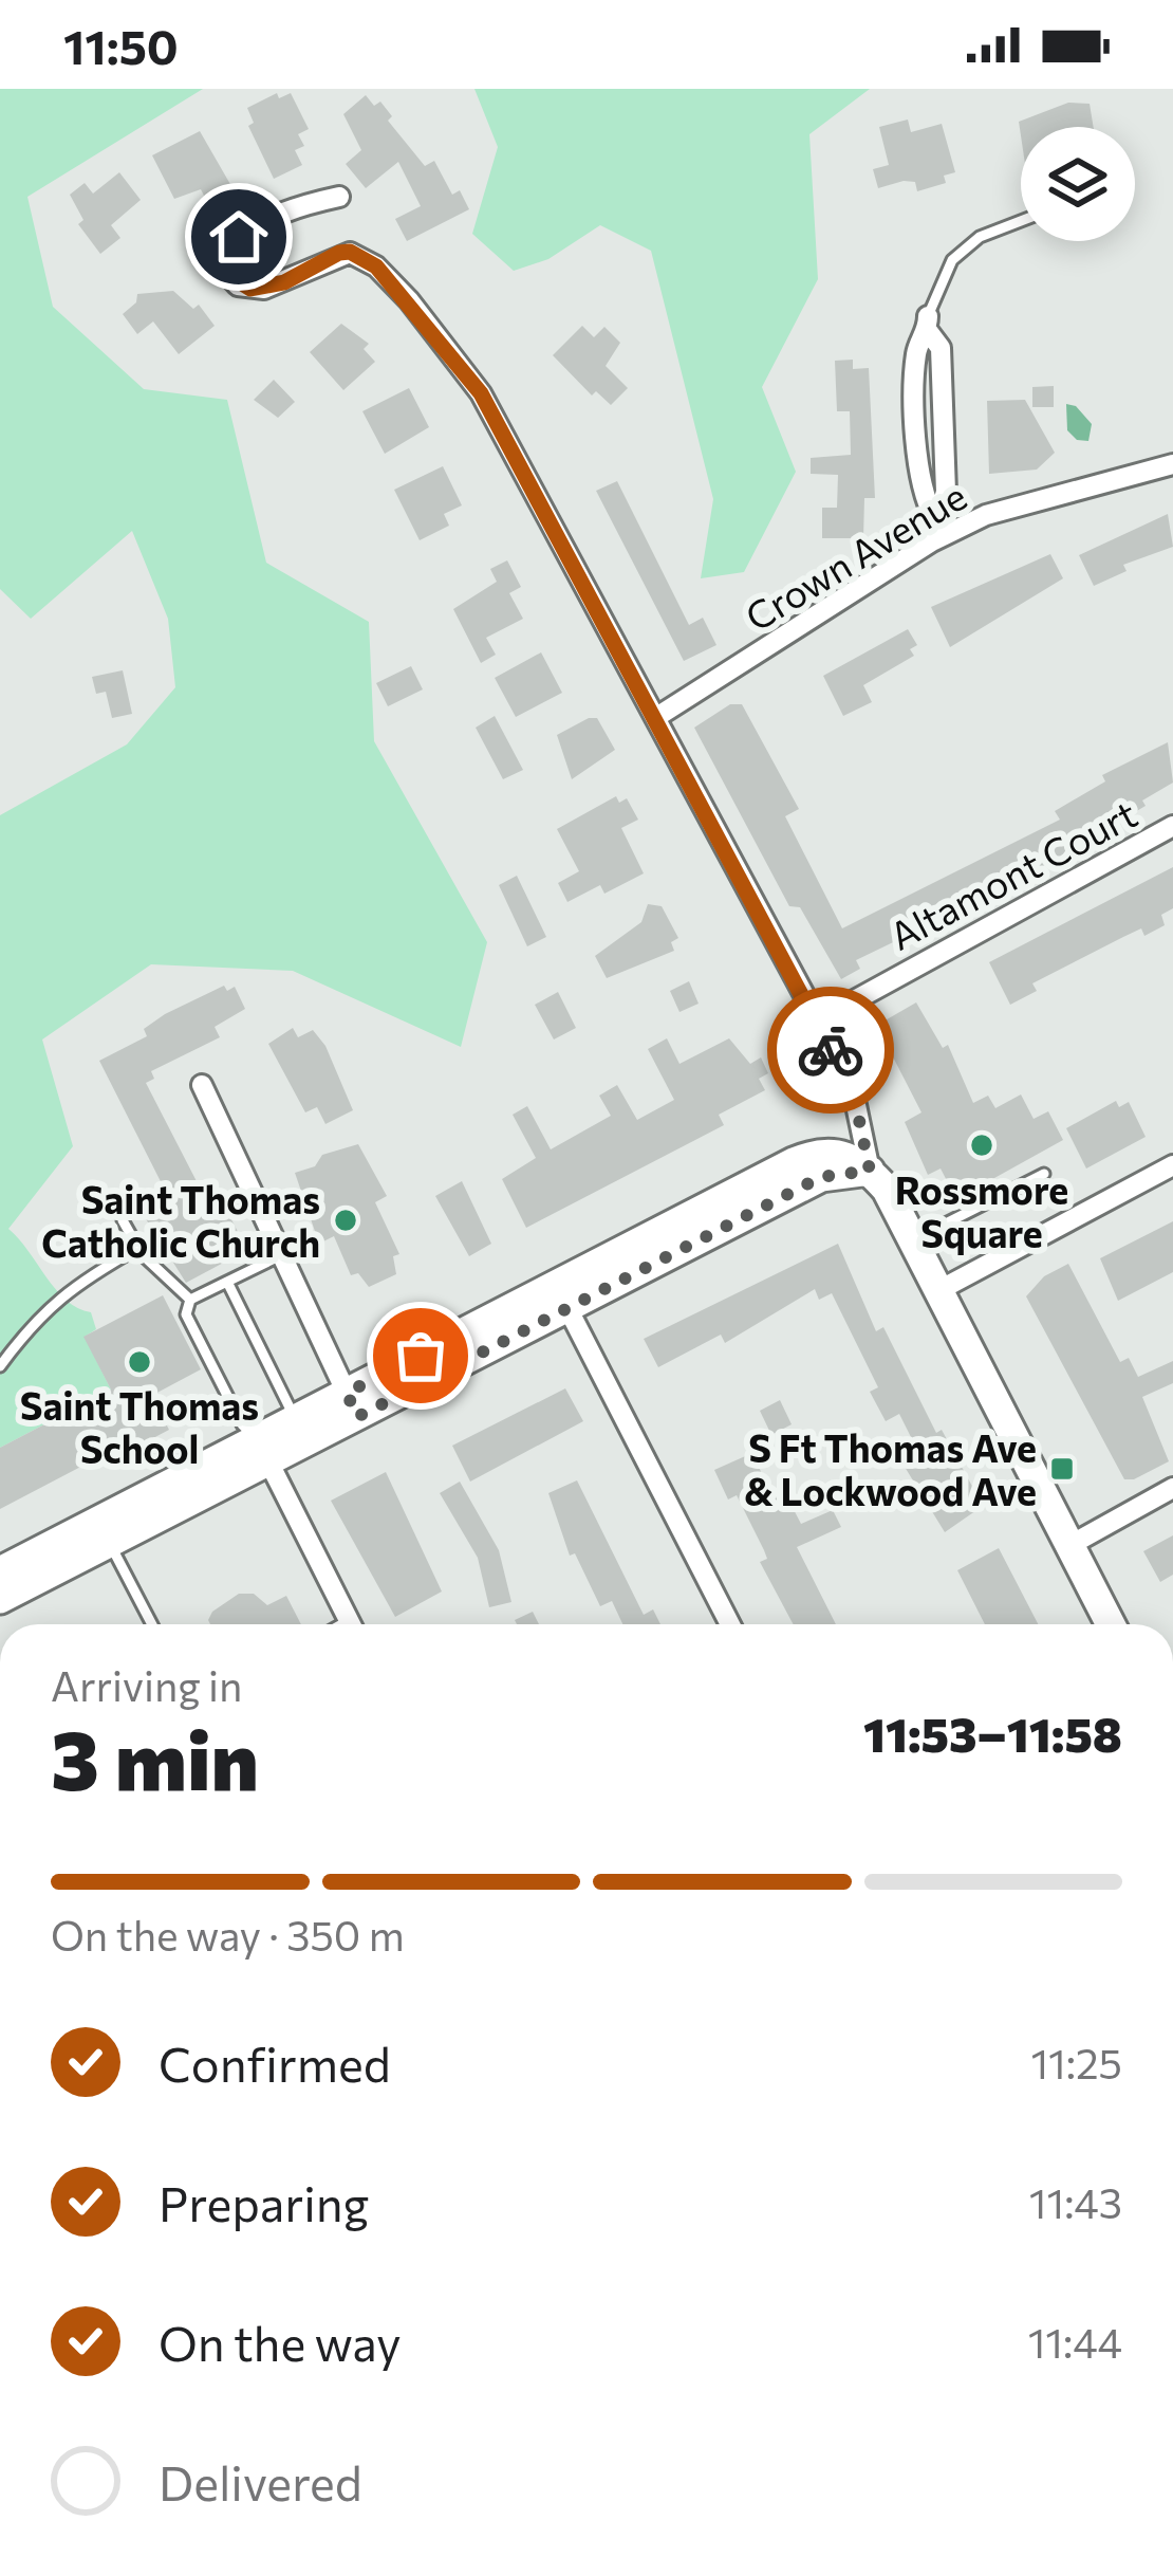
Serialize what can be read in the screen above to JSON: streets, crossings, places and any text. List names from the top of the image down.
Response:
{
  "streets": {
    "street": ["Crown Avenue", "Altamont Court"]
  },
  "places": {
    "other": ["Rossmore Square", "Saint Thomas Catholic Church", "Saint Thomas School"],
    "transit": ["S Ft Thomas Ave & Lockwood Ave"]
  },
  "page": {
    "status": "11:50",
    "heading": ["3 min", "Arriving in", "11:53–11:58"],
    "bar": "On the way · 350 m",
    "list": [
      ["Confirmed", "11:25"],
      ["Preparing", "11:43"],
      ["On the way", "11:44"],
      "Delivered"
    ]
  }
}
